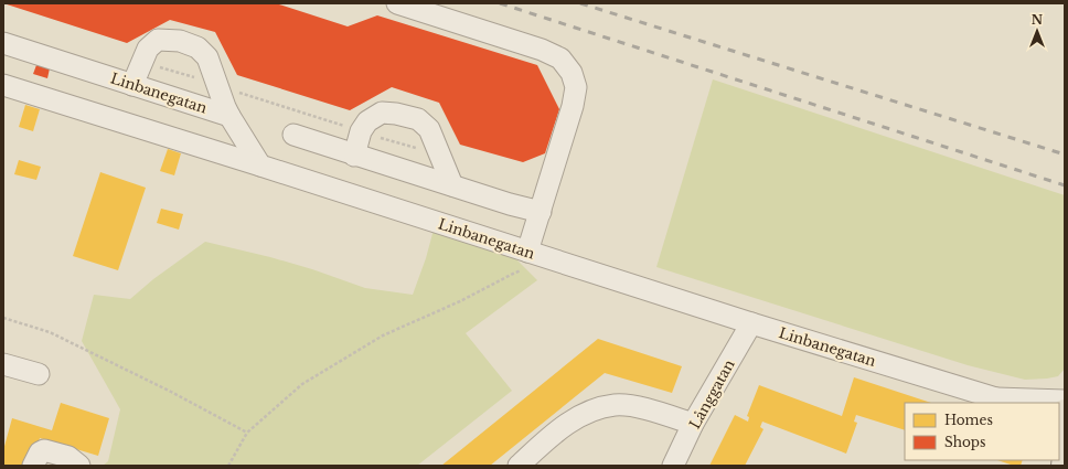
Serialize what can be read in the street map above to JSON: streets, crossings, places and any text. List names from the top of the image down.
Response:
{
  "streets": {
    "street": ["Linbanegatan", "Långgatan"]
  },
  "crossings": [
    ["Linbanegatan", "Långgatan"]
  ],
  "legend": ["Homes", "Shops"],
  "north": "top"
}
